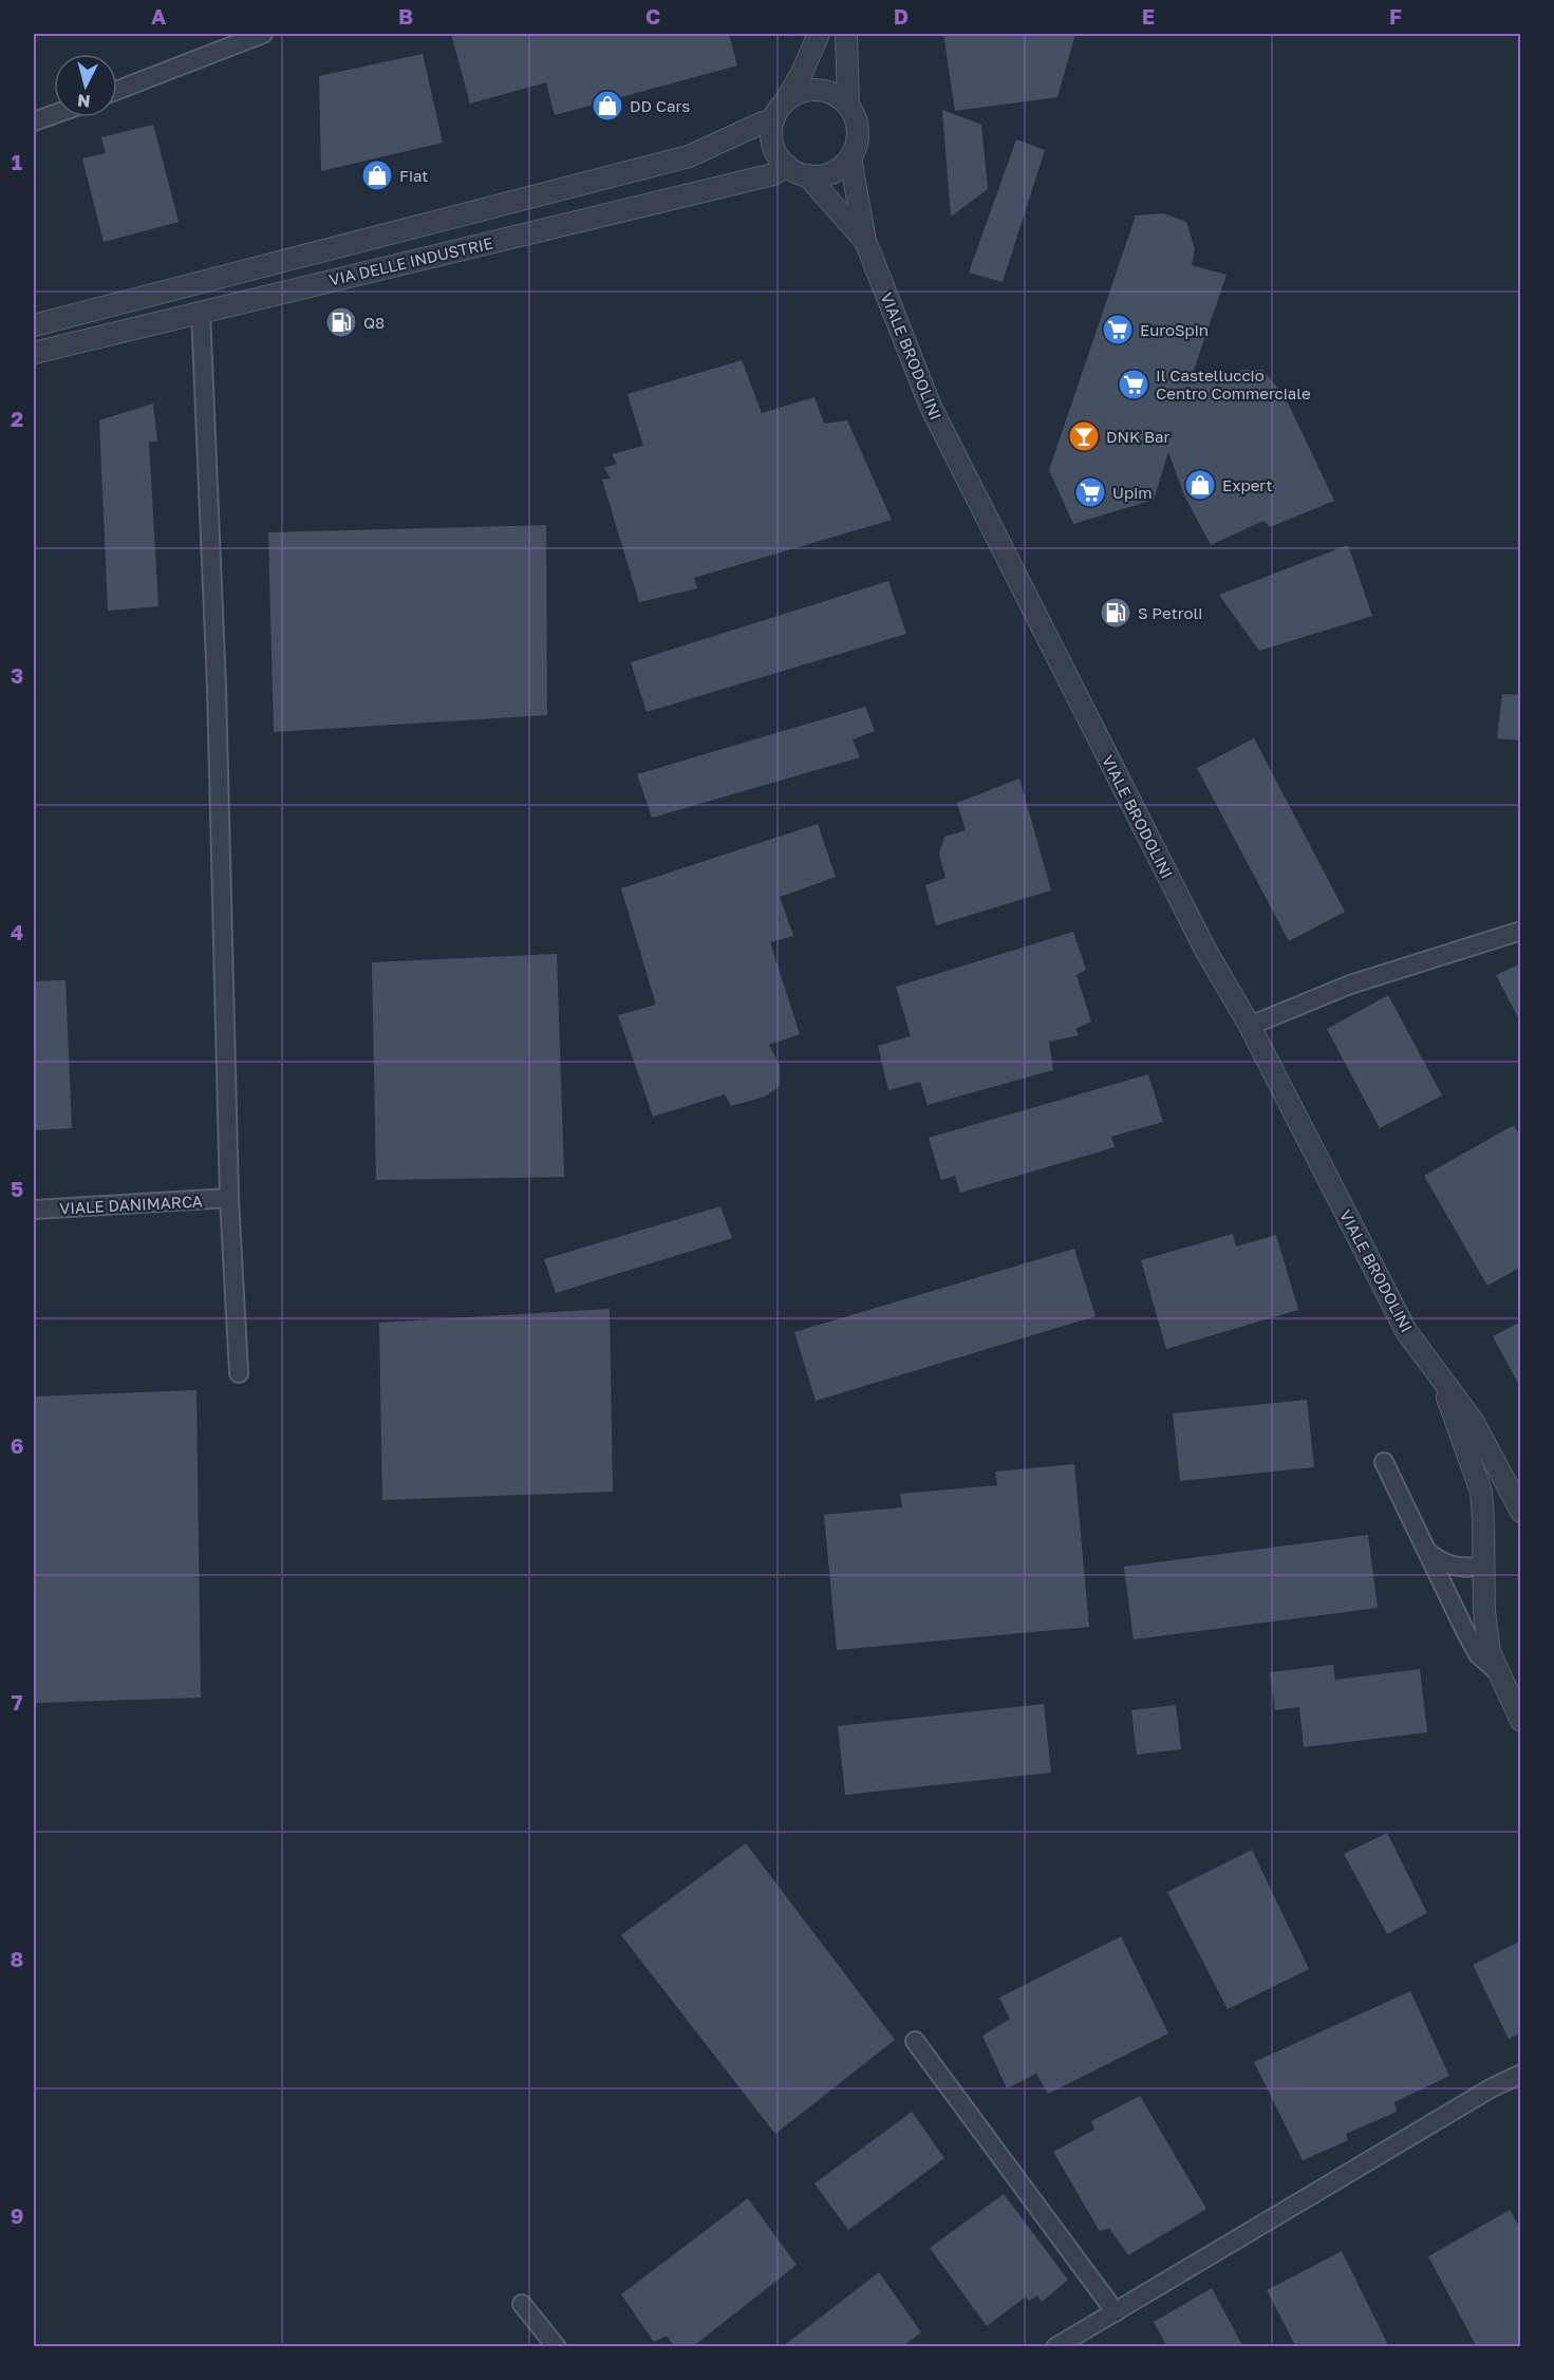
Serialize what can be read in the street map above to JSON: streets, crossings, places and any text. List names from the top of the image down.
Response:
{
  "streets": {
    "street": ["VIA DELLE INDUSTRIE", "VIALE BRODOLINI", "VIALE DANIMARCA"]
  },
  "crossings": [
    ["VIA DELLE INDUSTRIE", "VIALE BRODOLINI"]
  ],
  "places": {
    "shop": ["DD Cars", "Fiat", "Expert"],
    "fuel station": ["Q8", "S Petroli"],
    "supermarket": ["EuroSpin", "Il Castelluccio Centro Commerciale", "Upim"],
    "bar": ["DNK Bar"]
  },
  "north": "bottom",
  "grid": {
    "columns": [
      "A",
      "B",
      "C",
      "D",
      "E",
      "F"
    ],
    "rows": [
      "1",
      "2",
      "3",
      "4",
      "5",
      "6",
      "7",
      "8",
      "9"
    ]
  }
}
